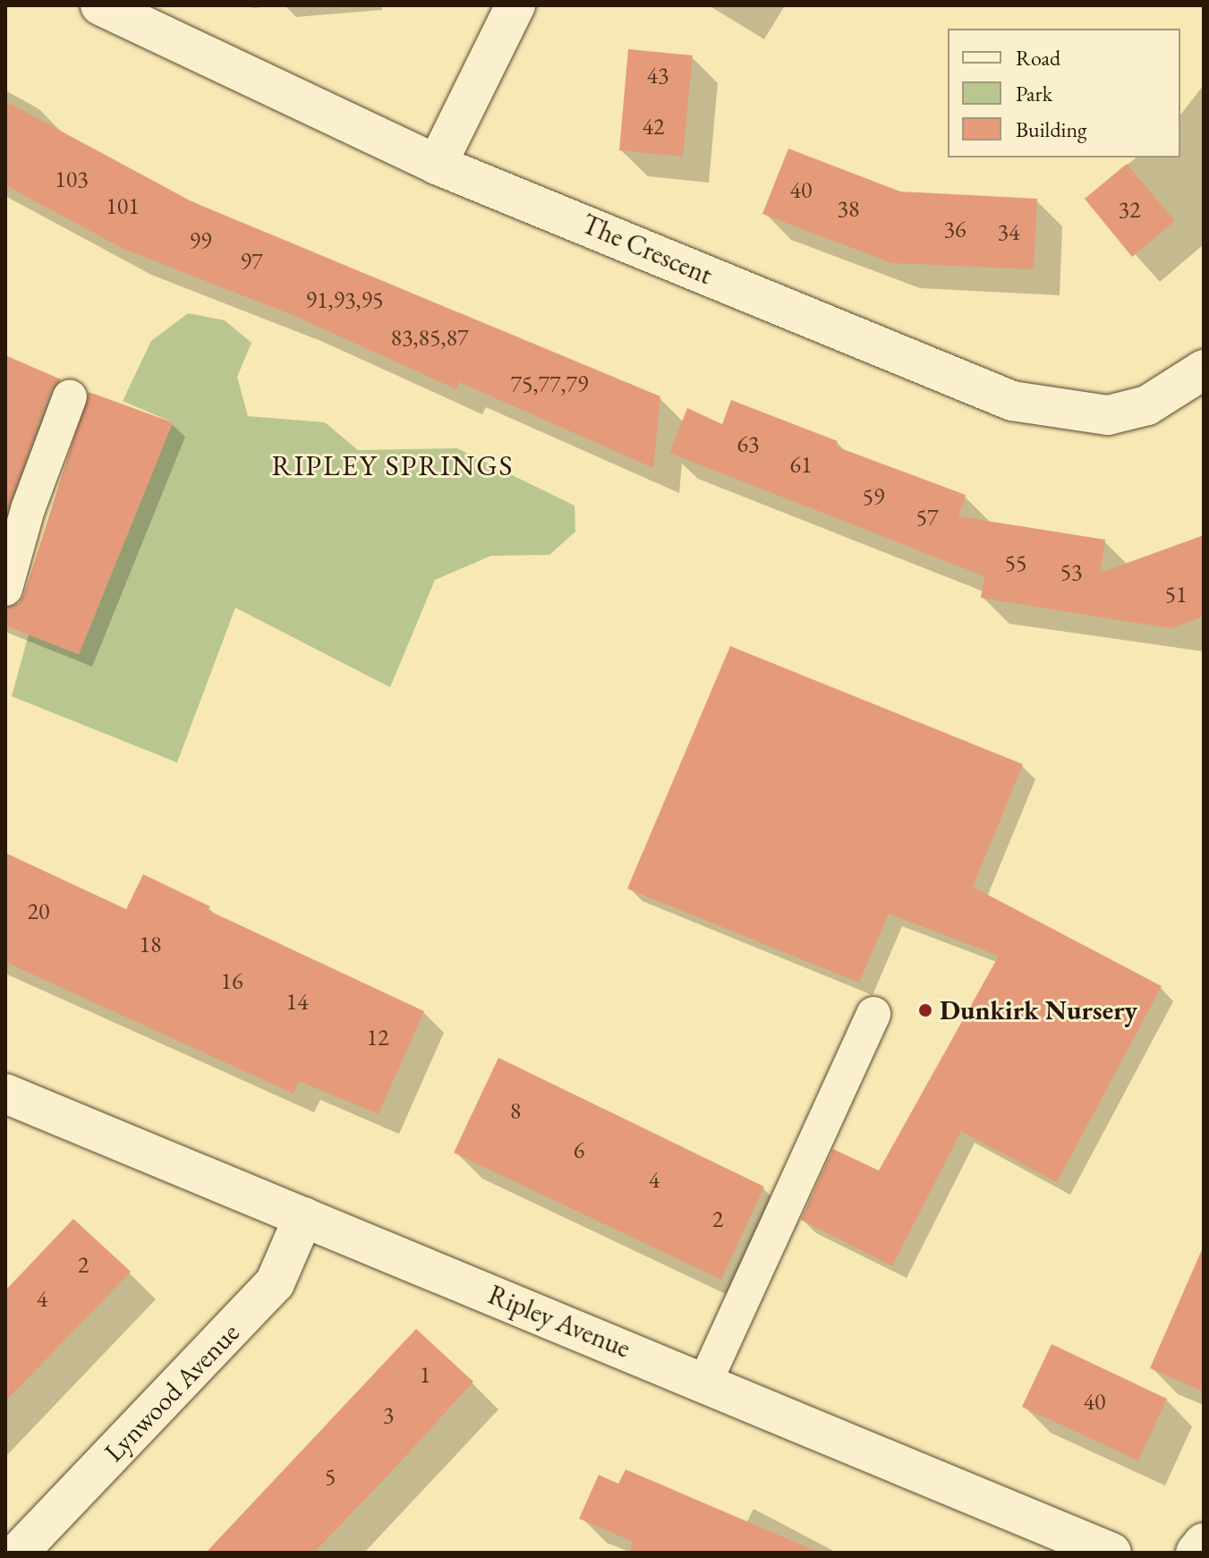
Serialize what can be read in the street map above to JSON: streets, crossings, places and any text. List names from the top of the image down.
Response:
{
  "streets": {
    "street": ["The Crescent", "Ripley Avenue", "Lynwood Avenue"]
  },
  "crossings": [
    ["Ripley Avenue", "Lynwood Avenue"]
  ],
  "districts": ["RIPLEY SPRINGS"],
  "places": ["Dunkirk Nursery"],
  "house_numbers": [
    "43",
    "42",
    "103",
    "40",
    "101",
    "38",
    "32",
    "36",
    "34",
    "99",
    "97",
    "91,93,95",
    "83,85,87",
    "75,77,79",
    "63",
    "61",
    "59",
    "57",
    "55",
    "53",
    "51",
    "20",
    "18",
    "16",
    "14",
    "12",
    "8",
    "6",
    "4",
    "2",
    "2",
    "4",
    "1",
    "40",
    "3",
    "5"
  ],
  "legend": ["Road", "Park", "Building"]
}
